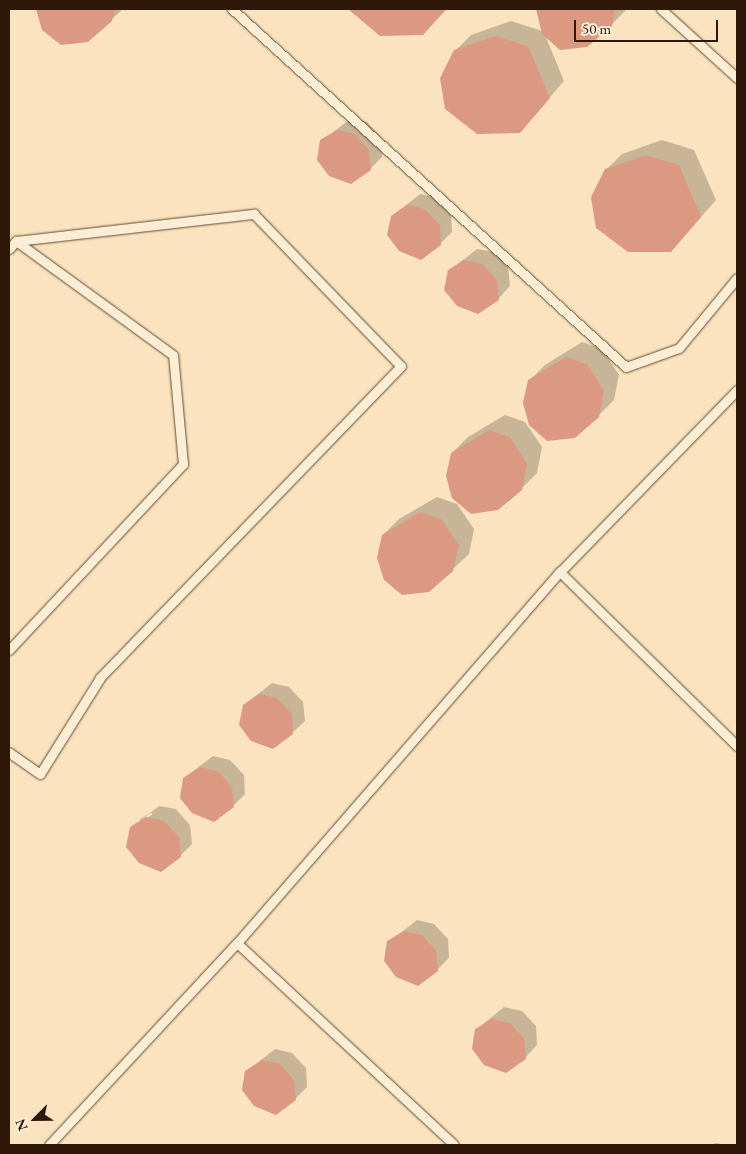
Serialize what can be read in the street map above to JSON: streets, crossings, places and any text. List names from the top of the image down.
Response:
{
  "scale_bar": "50 m",
  "north": "bottom left"
}
